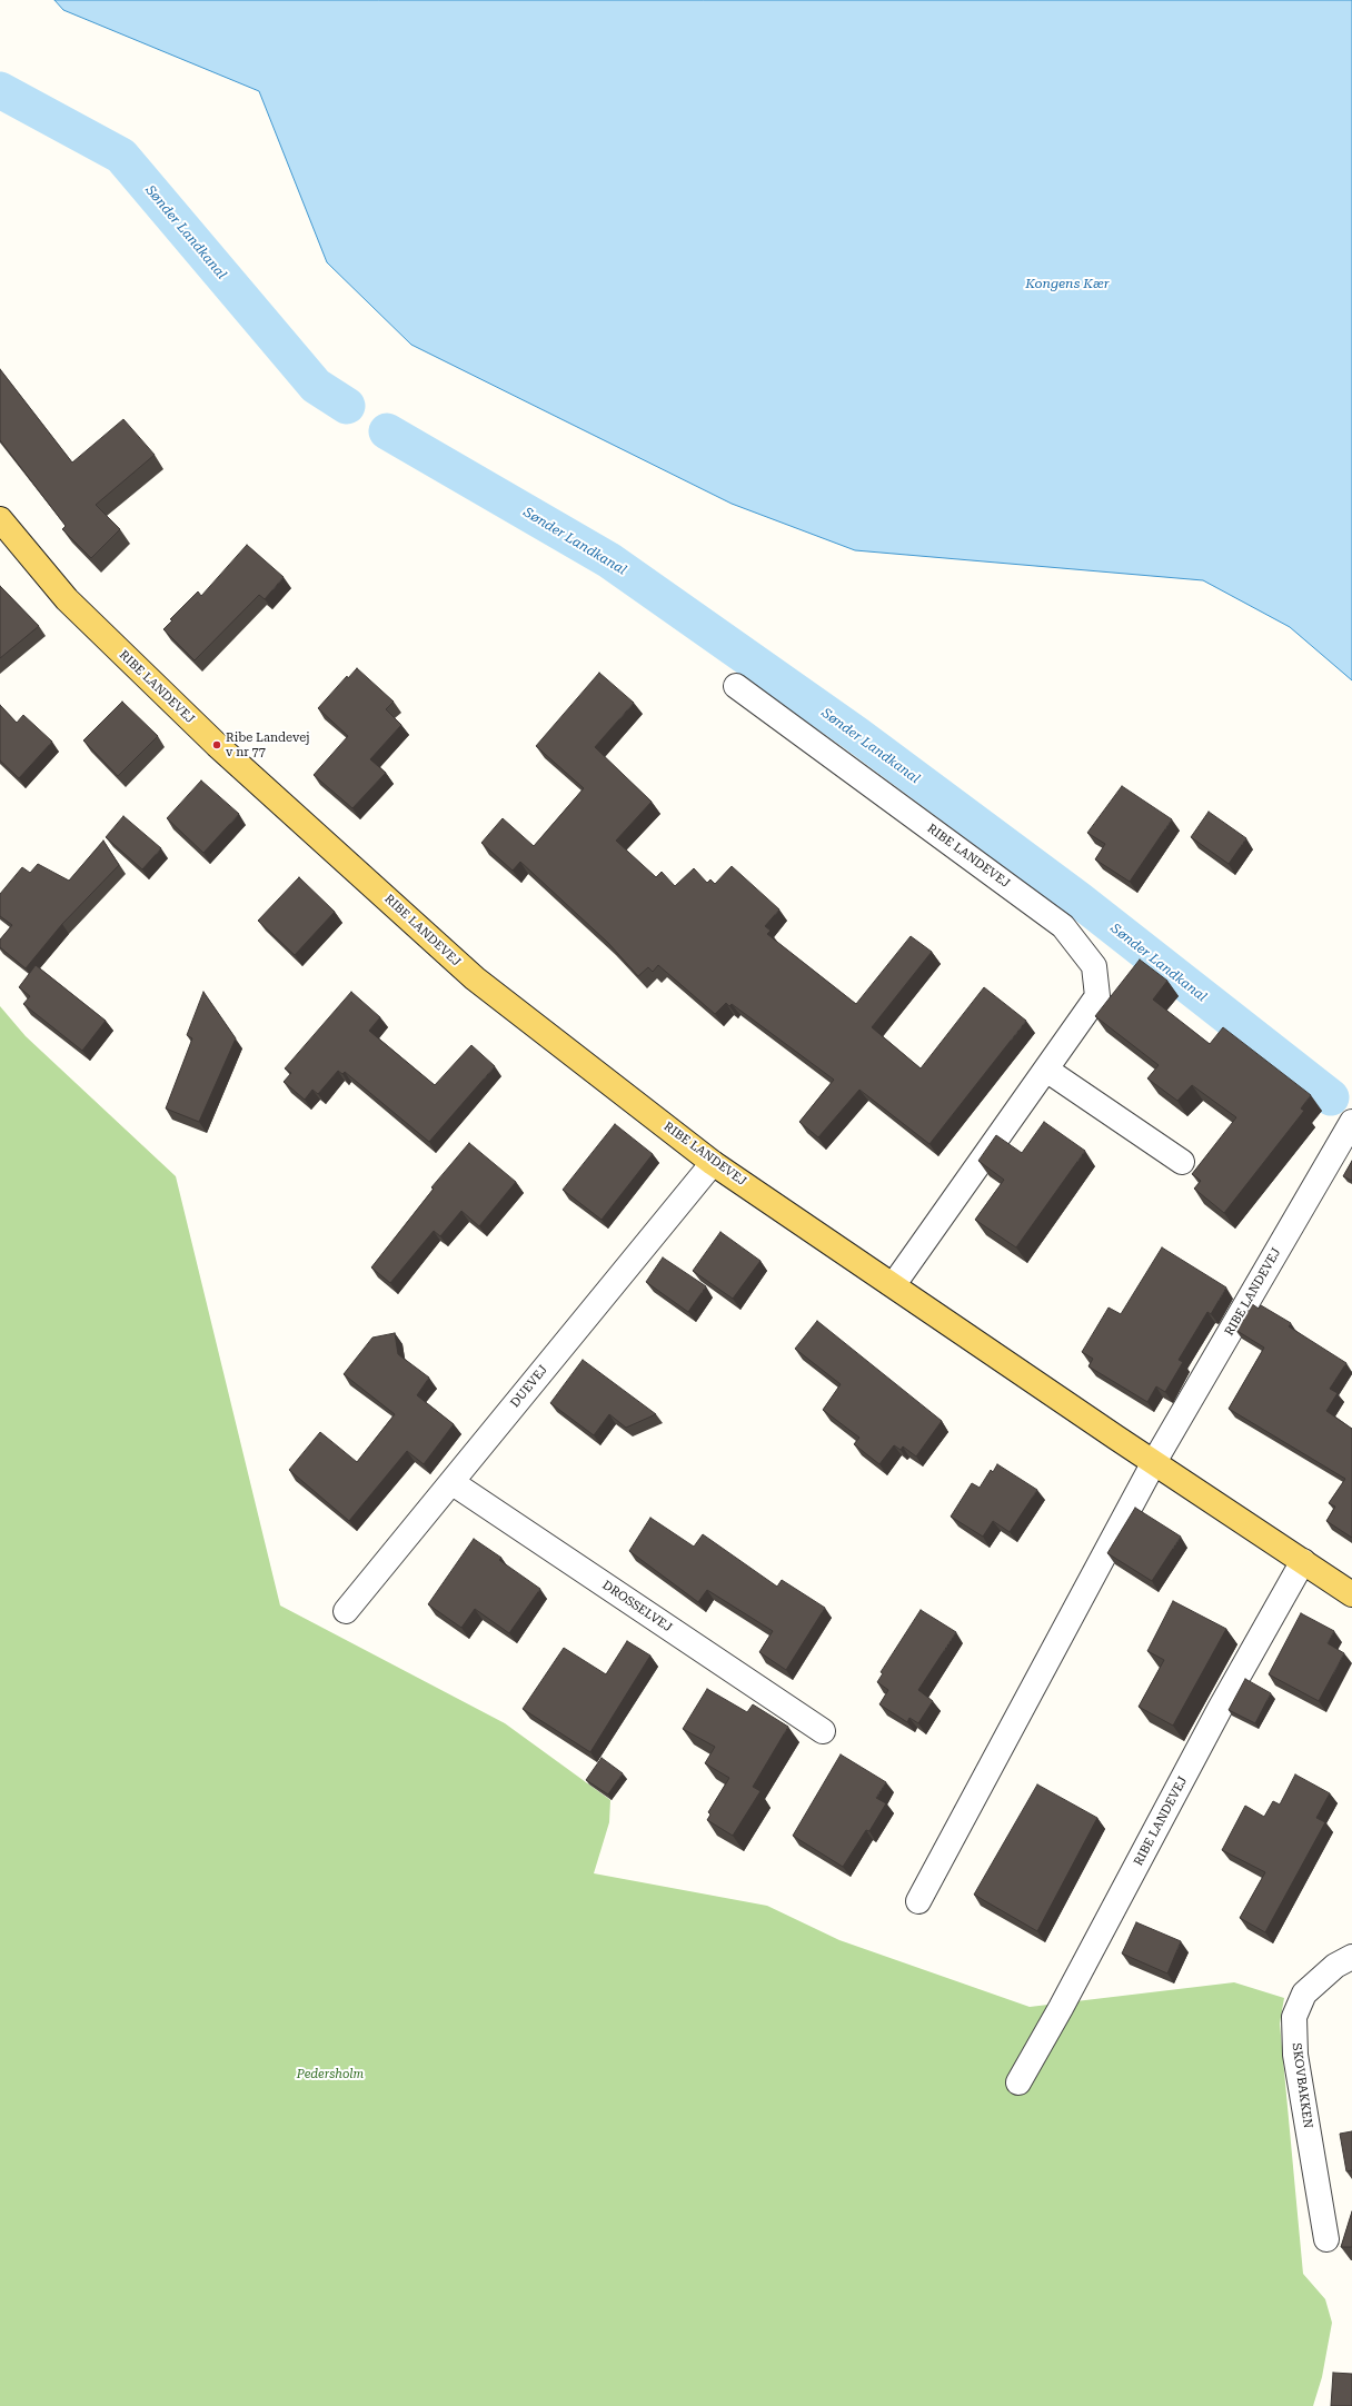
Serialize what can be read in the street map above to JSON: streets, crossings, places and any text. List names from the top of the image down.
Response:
{
  "streets": {
    "main road": ["RIBE LANDEVEJ"],
    "street": ["DUEVEJ", "DROSSELVEJ", "SKOVBAKKEN"]
  },
  "crossings": [
    ["RIBE LANDEVEJ", "DUEVEJ"],
    ["DUEVEJ", "DROSSELVEJ"]
  ],
  "water": ["Sønder Landkanal", "Kongens Kær"],
  "parks": ["Pedersholm"],
  "places": ["Ribe Landevej v nr 77"]
}
